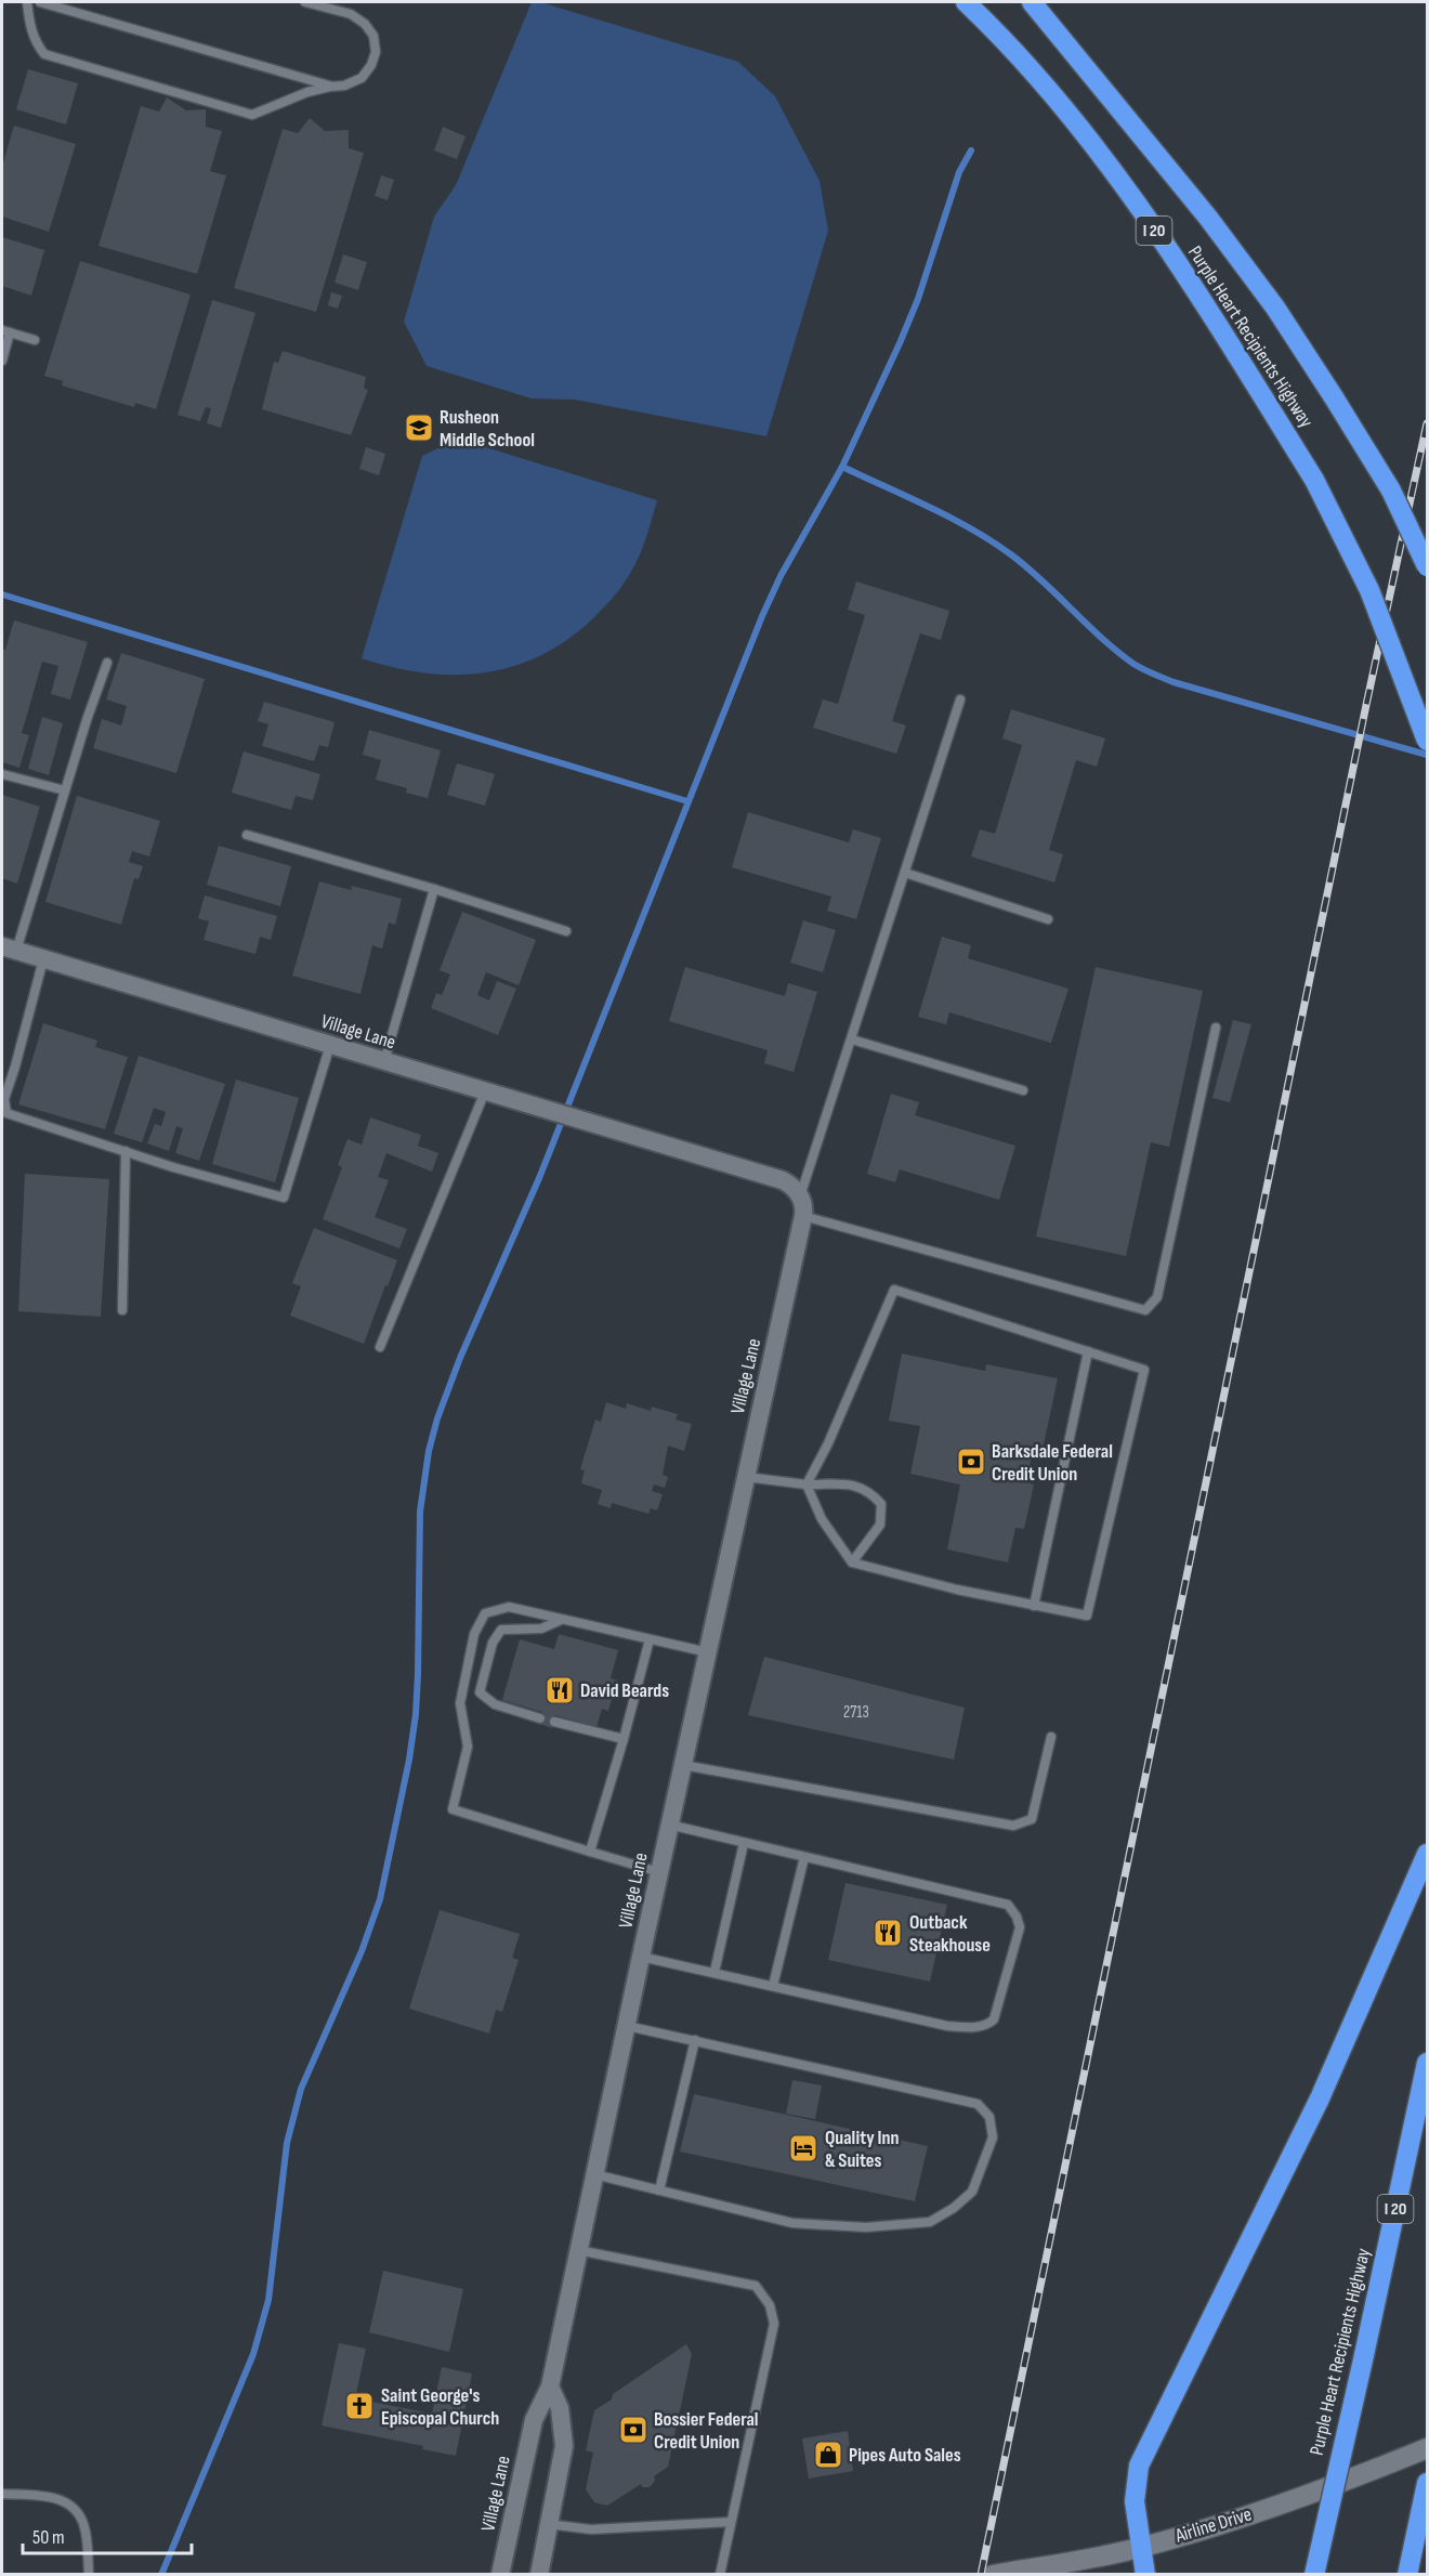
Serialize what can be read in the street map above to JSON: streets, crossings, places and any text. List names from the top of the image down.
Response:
{
  "streets": {
    "highway": ["I 20", "Purple Heart Recipients Highway"],
    "main road": ["Airline Drive"],
    "street": ["Village Lane"]
  },
  "places": {
    "school or university": ["Rusheon Middle School"],
    "bank": ["Barksdale Federal Credit Union", "Bossier Federal Credit Union"],
    "restaurant": ["David Beards", "Outback Steakhouse"],
    "hotel": ["Quality Inn & Suites"],
    "church": ["Saint George's Episcopal Church"],
    "shop": ["Pipes Auto Sales"]
  },
  "house_numbers": ["2713"],
  "scale_bar": "50 m"
}
